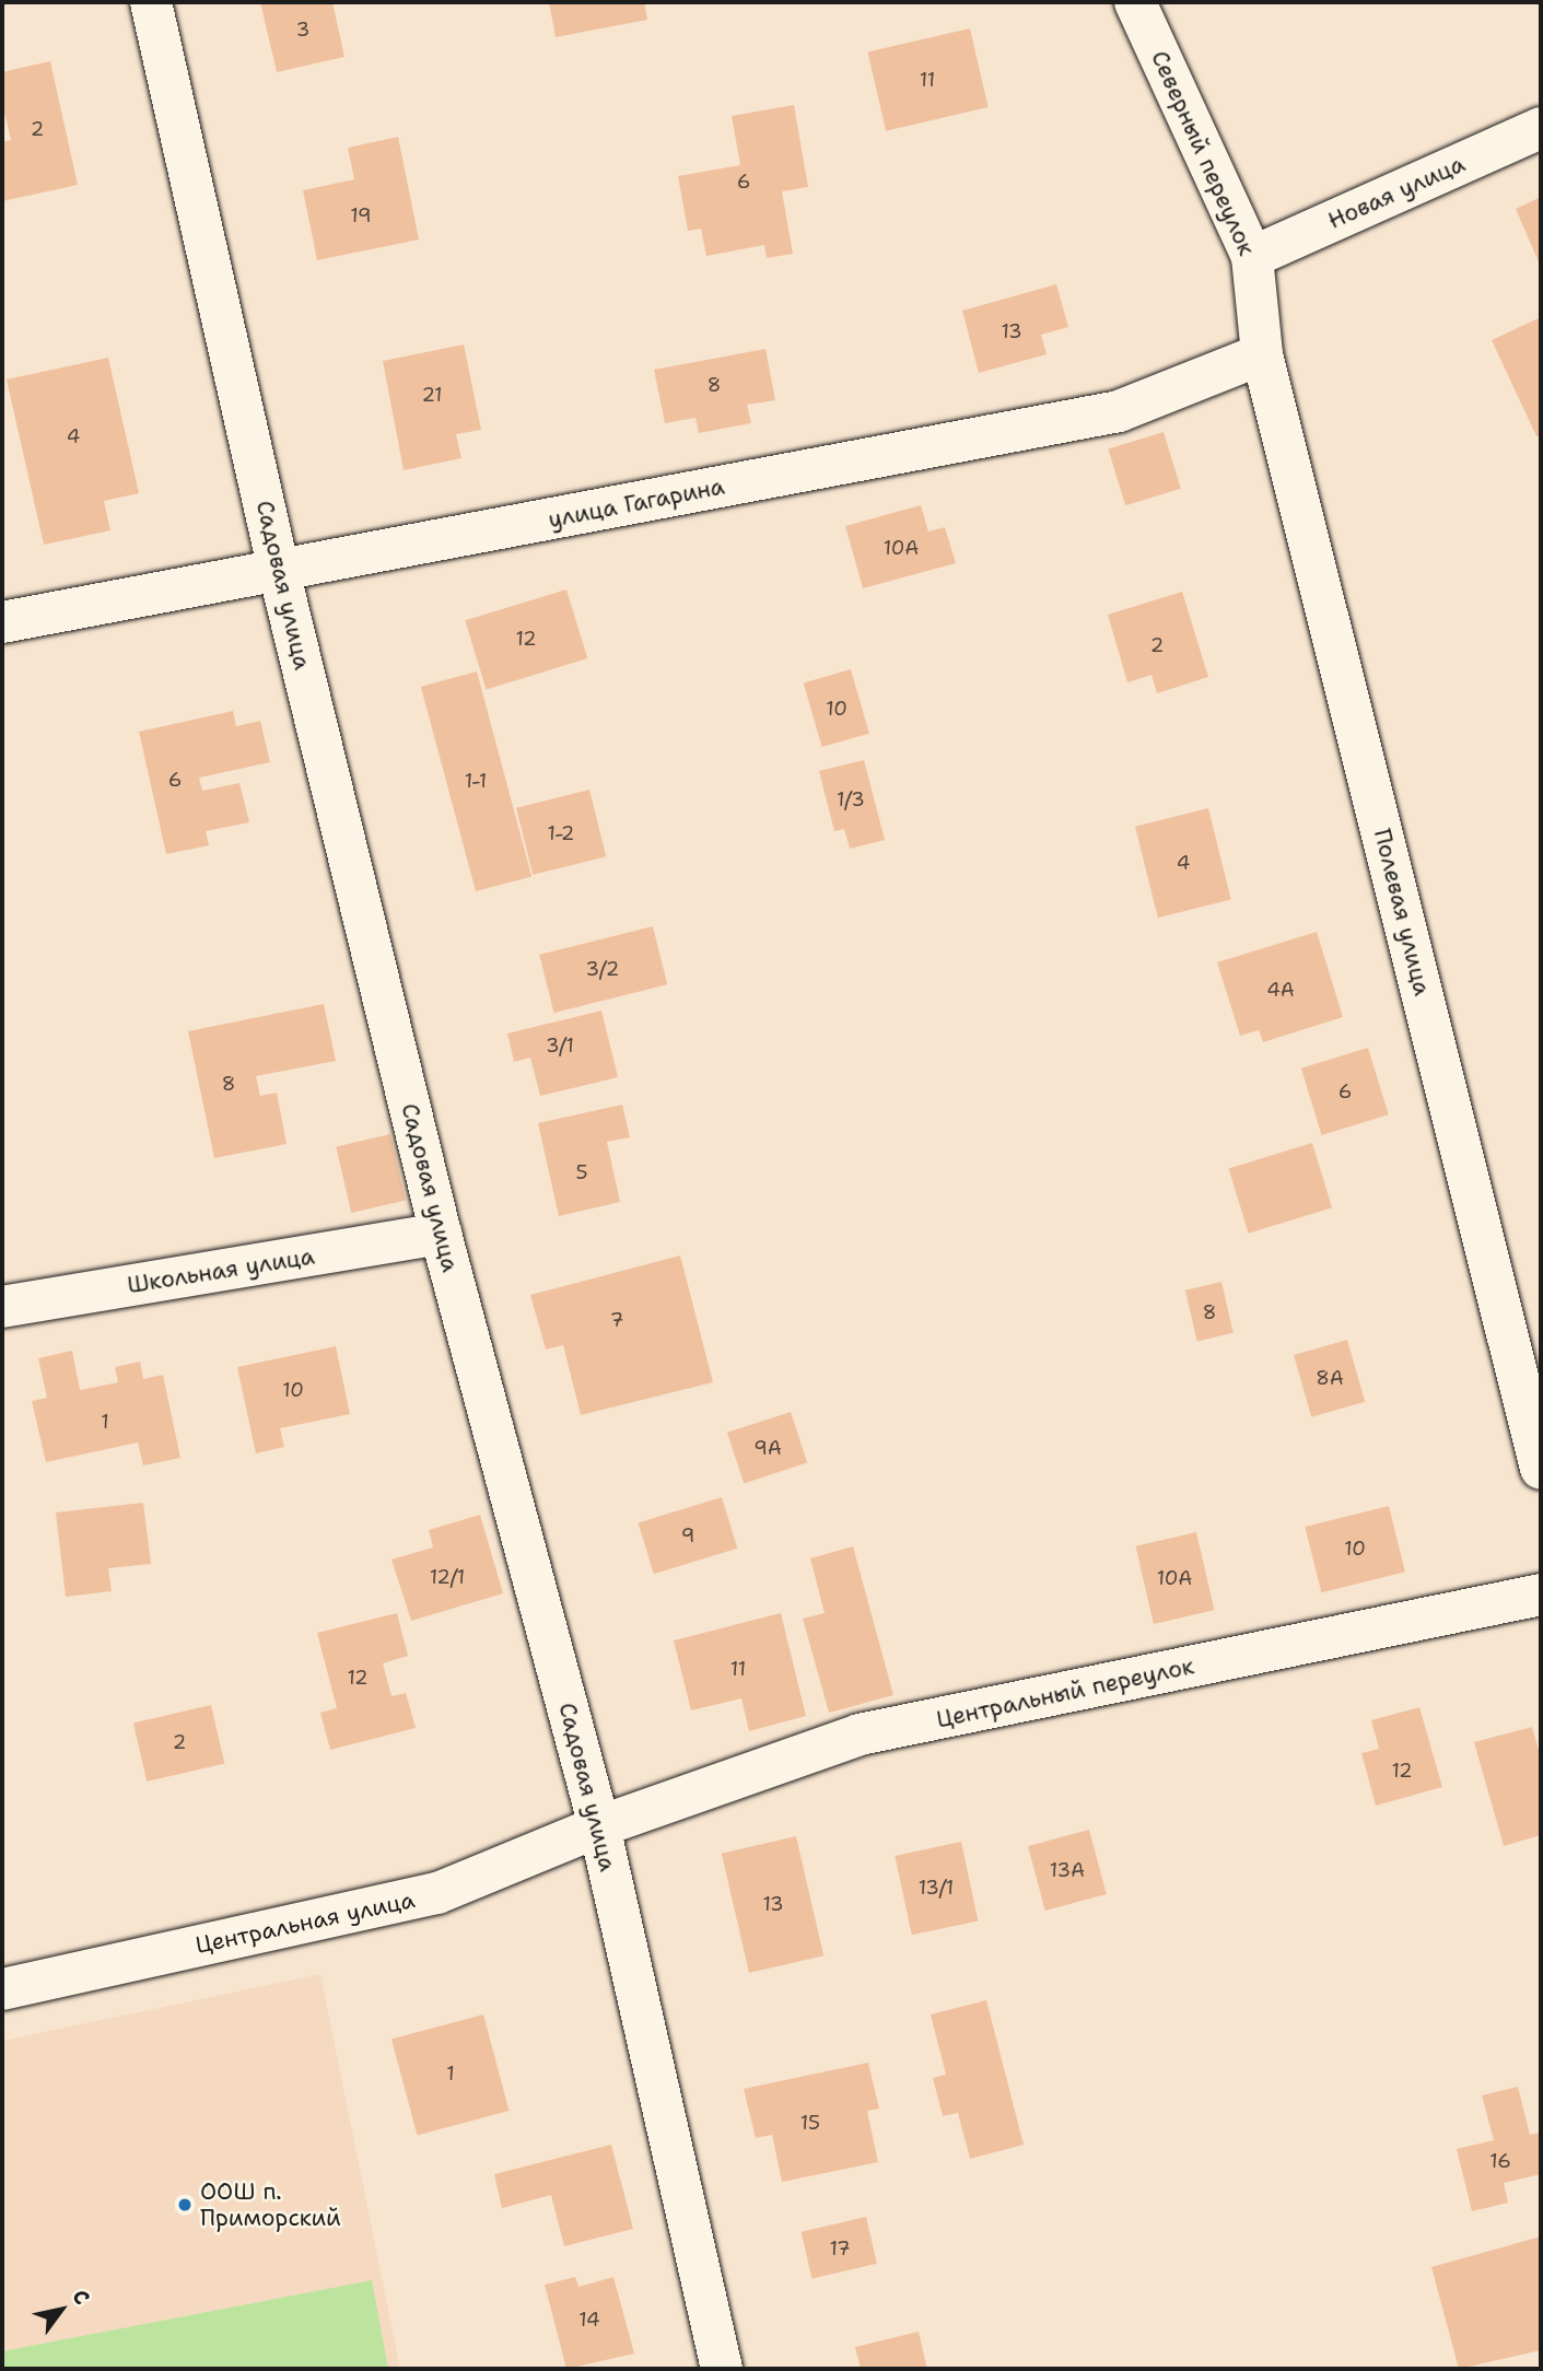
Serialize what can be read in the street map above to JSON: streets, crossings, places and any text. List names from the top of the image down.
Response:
{
  "streets": {
    "street": [
      "Северный переулок",
      "Новая улица",
      "улица Гагарина",
      "Садовая улица",
      "Полевая улица",
      "Школьная улица",
      "Центральный переулок",
      "Центральная улица"
    ]
  },
  "crossings": [
    ["Северный переулок", "Новая улица"],
    ["Северный переулок", "улица Гагарина"],
    ["Северный переулок", "Полевая улица"],
    ["улица Гагарина", "Садовая улица"],
    ["улица Гагарина", "Полевая улица"],
    ["Садовая улица", "Школьная улица"],
    ["Садовая улица", "Центральный переулок"],
    ["Садовая улица", "Центральная улица"],
    ["Центральный переулок", "Центральная улица"]
  ],
  "places": ["ООШ п. Приморский"],
  "house_numbers": [
    "3",
    "11",
    "2",
    "6",
    "19",
    "13",
    "8",
    "21",
    "4",
    "10А",
    "12",
    "2",
    "10",
    "6",
    "1-1",
    "1/3",
    "1-2",
    "4",
    "3/2",
    "4А",
    "3/1",
    "8",
    "6",
    "5",
    "8",
    "7",
    "8А",
    "10",
    "1",
    "9А",
    "9",
    "10",
    "12/1",
    "10А",
    "11",
    "12",
    "2",
    "12",
    "13А",
    "13/1",
    "13",
    "1",
    "15",
    "16",
    "17",
    "14"
  ],
  "north": "top right"
}
